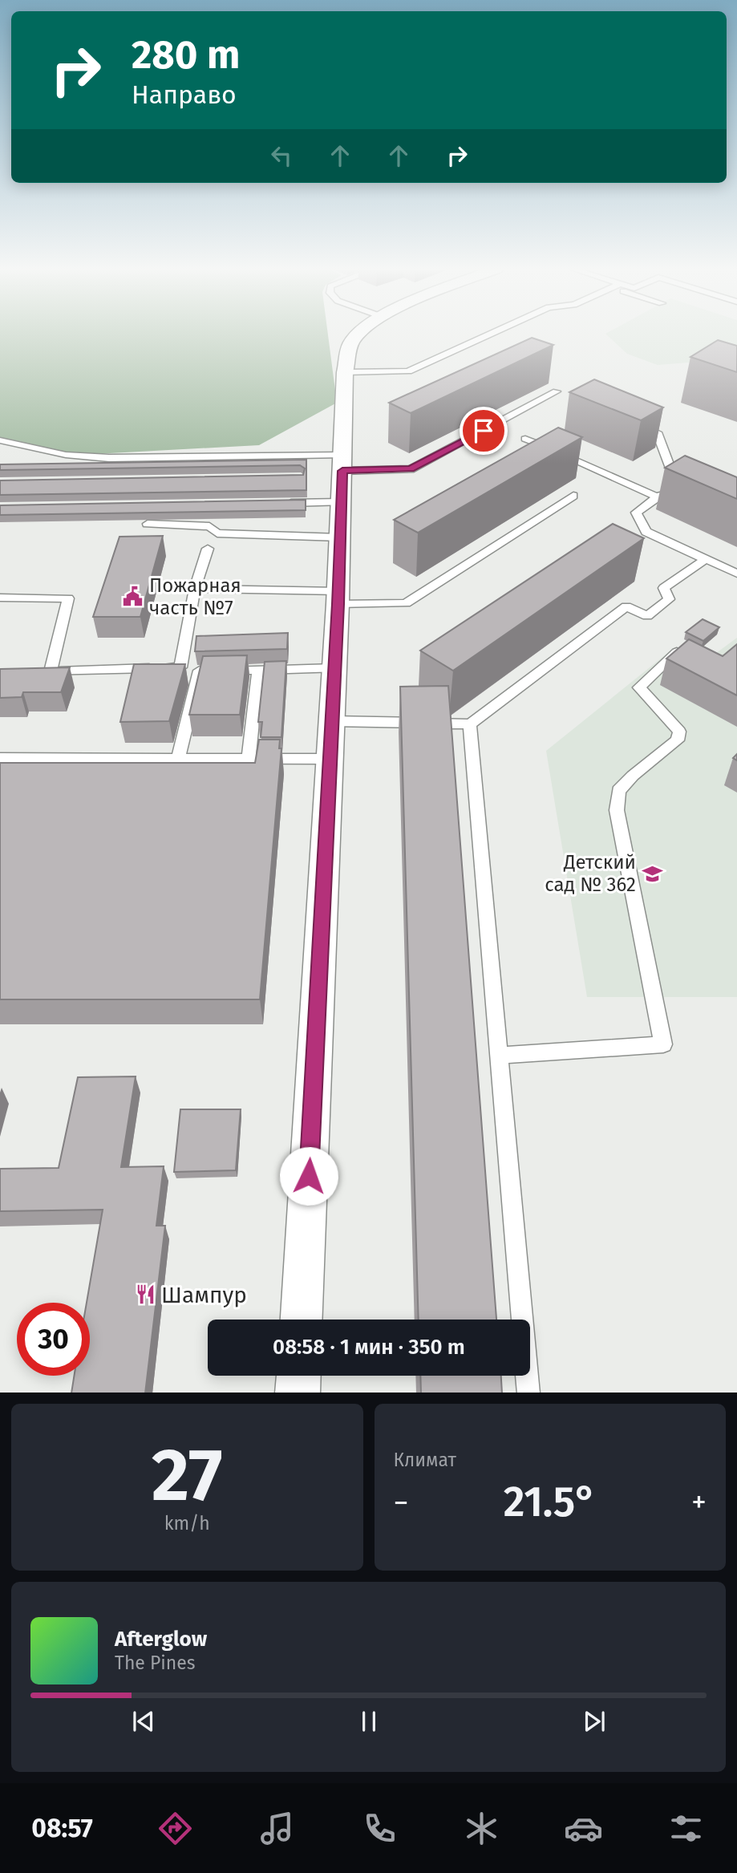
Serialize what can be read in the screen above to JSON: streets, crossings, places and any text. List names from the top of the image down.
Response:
{
  "places": {
    "public building": ["Пожарная часть №7"],
    "school or university": ["Детский сад № 362"],
    "restaurant": ["Шампур"]
  },
  "page": {
    "turn": ["280 m", "Направо"],
    "limit": "30",
    "trip": "08:58 · 1 мин · 350 m",
    "tile": [
      ["27", "km/h"],
      "Климат"
    ],
    "heat": ["−", "21.5°", "+"],
    "song": ["Afterglow", "The Pines"],
    "tabs": "08:57"
  }
}
